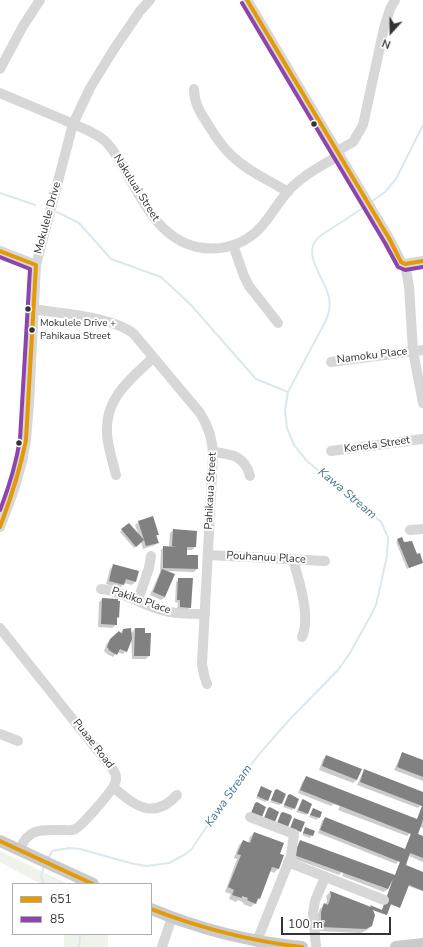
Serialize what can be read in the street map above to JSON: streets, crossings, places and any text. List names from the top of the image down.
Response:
{
  "streets": {
    "street": [
      "Nakuluai Street",
      "Mokulele Drive",
      "Namoku Place",
      "Kenela Street",
      "Pahikaua Street",
      "Pouhanuu Place",
      "Pakiko Place",
      "Puaae Road"
    ]
  },
  "crossings": [
    ["Nakuluai Street", "Mokulele Drive"],
    ["Mokulele Drive", "Pahikaua Street"],
    ["Pahikaua Street", "Pouhanuu Place"],
    ["Pahikaua Street", "Pakiko Place"]
  ],
  "water": ["Kawa Stream"],
  "places": ["Mokulele Drive + Pahikaua Street"],
  "lines": ["transit line 651", "transit line 85"],
  "legend": ["651", "85"],
  "scale_bar": "100 m",
  "north": "bottom"
}
